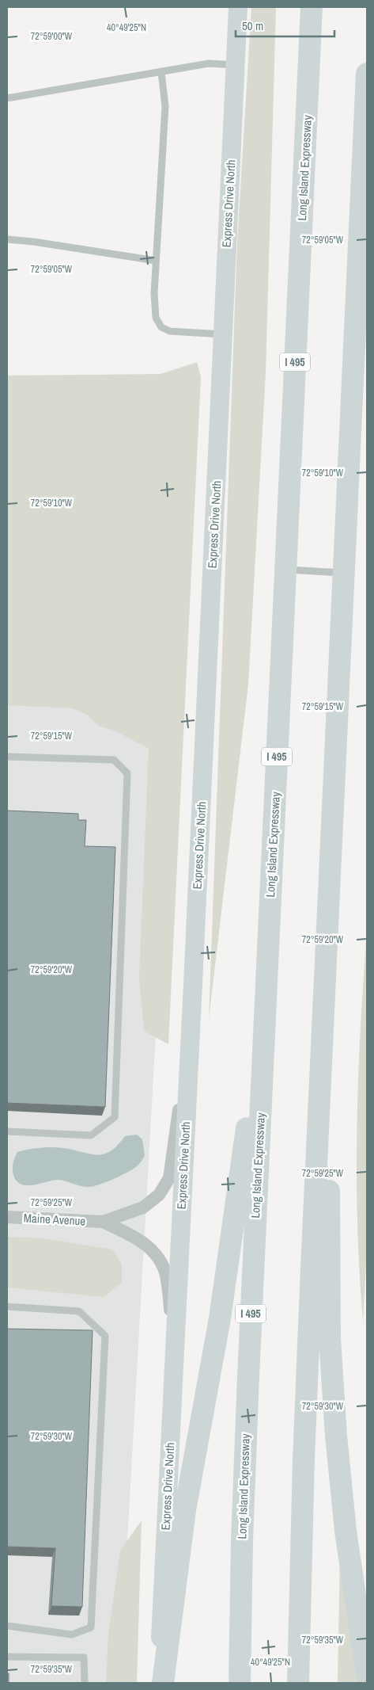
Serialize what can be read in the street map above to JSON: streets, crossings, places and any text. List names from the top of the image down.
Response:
{
  "streets": {
    "highway": ["Long Island Expressway", "I 495"],
    "main road": ["Express Drive North"],
    "street": ["Maine Avenue"]
  },
  "scale_bar": "50 m",
  "coordinates": [
    "40°49'25\"N",
    "72°59'00\"W",
    "72°59'05\"W",
    "72°59'10\"W",
    "72°59'15\"W",
    "72°59'20\"W",
    "72°59'25\"W",
    "72°59'30\"W",
    "72°59'35\"W"
  ]
}
